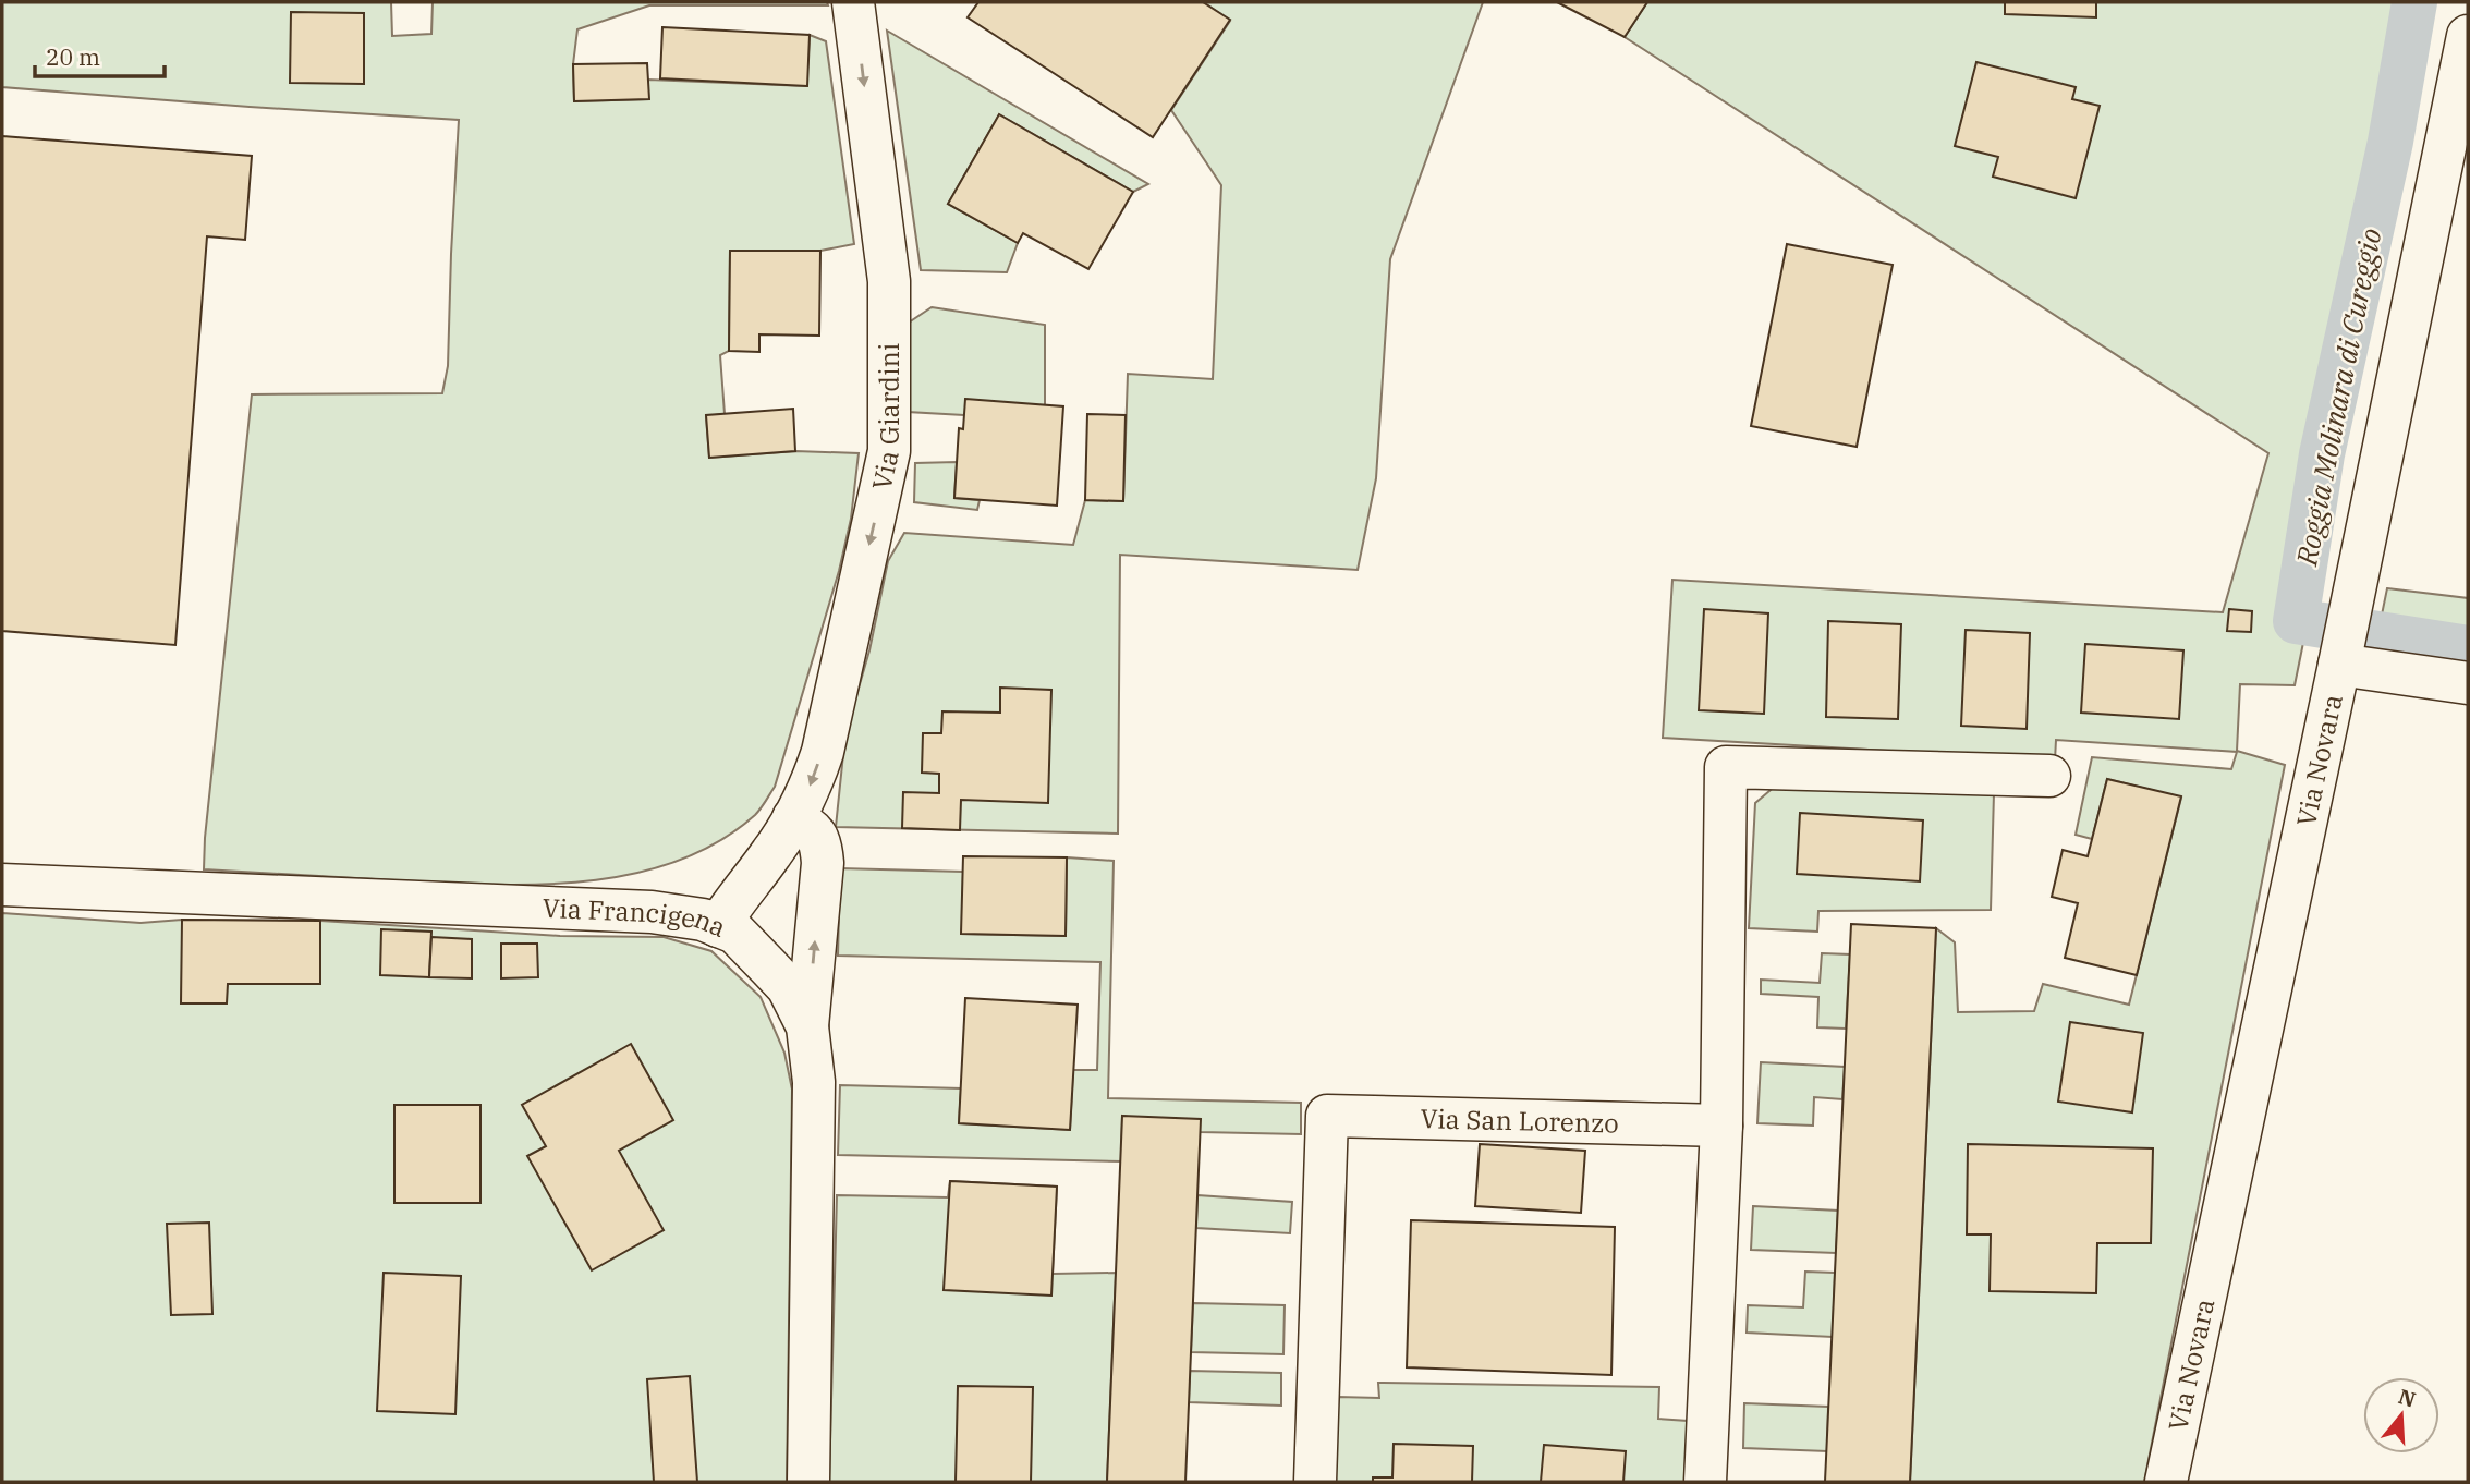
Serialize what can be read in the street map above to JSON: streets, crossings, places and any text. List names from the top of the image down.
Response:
{
  "streets": {
    "street": [
      "Via Giardini",
      "Via Novara",
      "Via Francigena",
      "Via San Lorenzo"
    ]
  },
  "crossings": [
    ["Via Giardini", "Via Francigena"]
  ],
  "one_way": ["Via Giardini"],
  "water": ["Roggia Molinara di Cureggio"],
  "scale_bar": "20 m",
  "north": "top"
}
